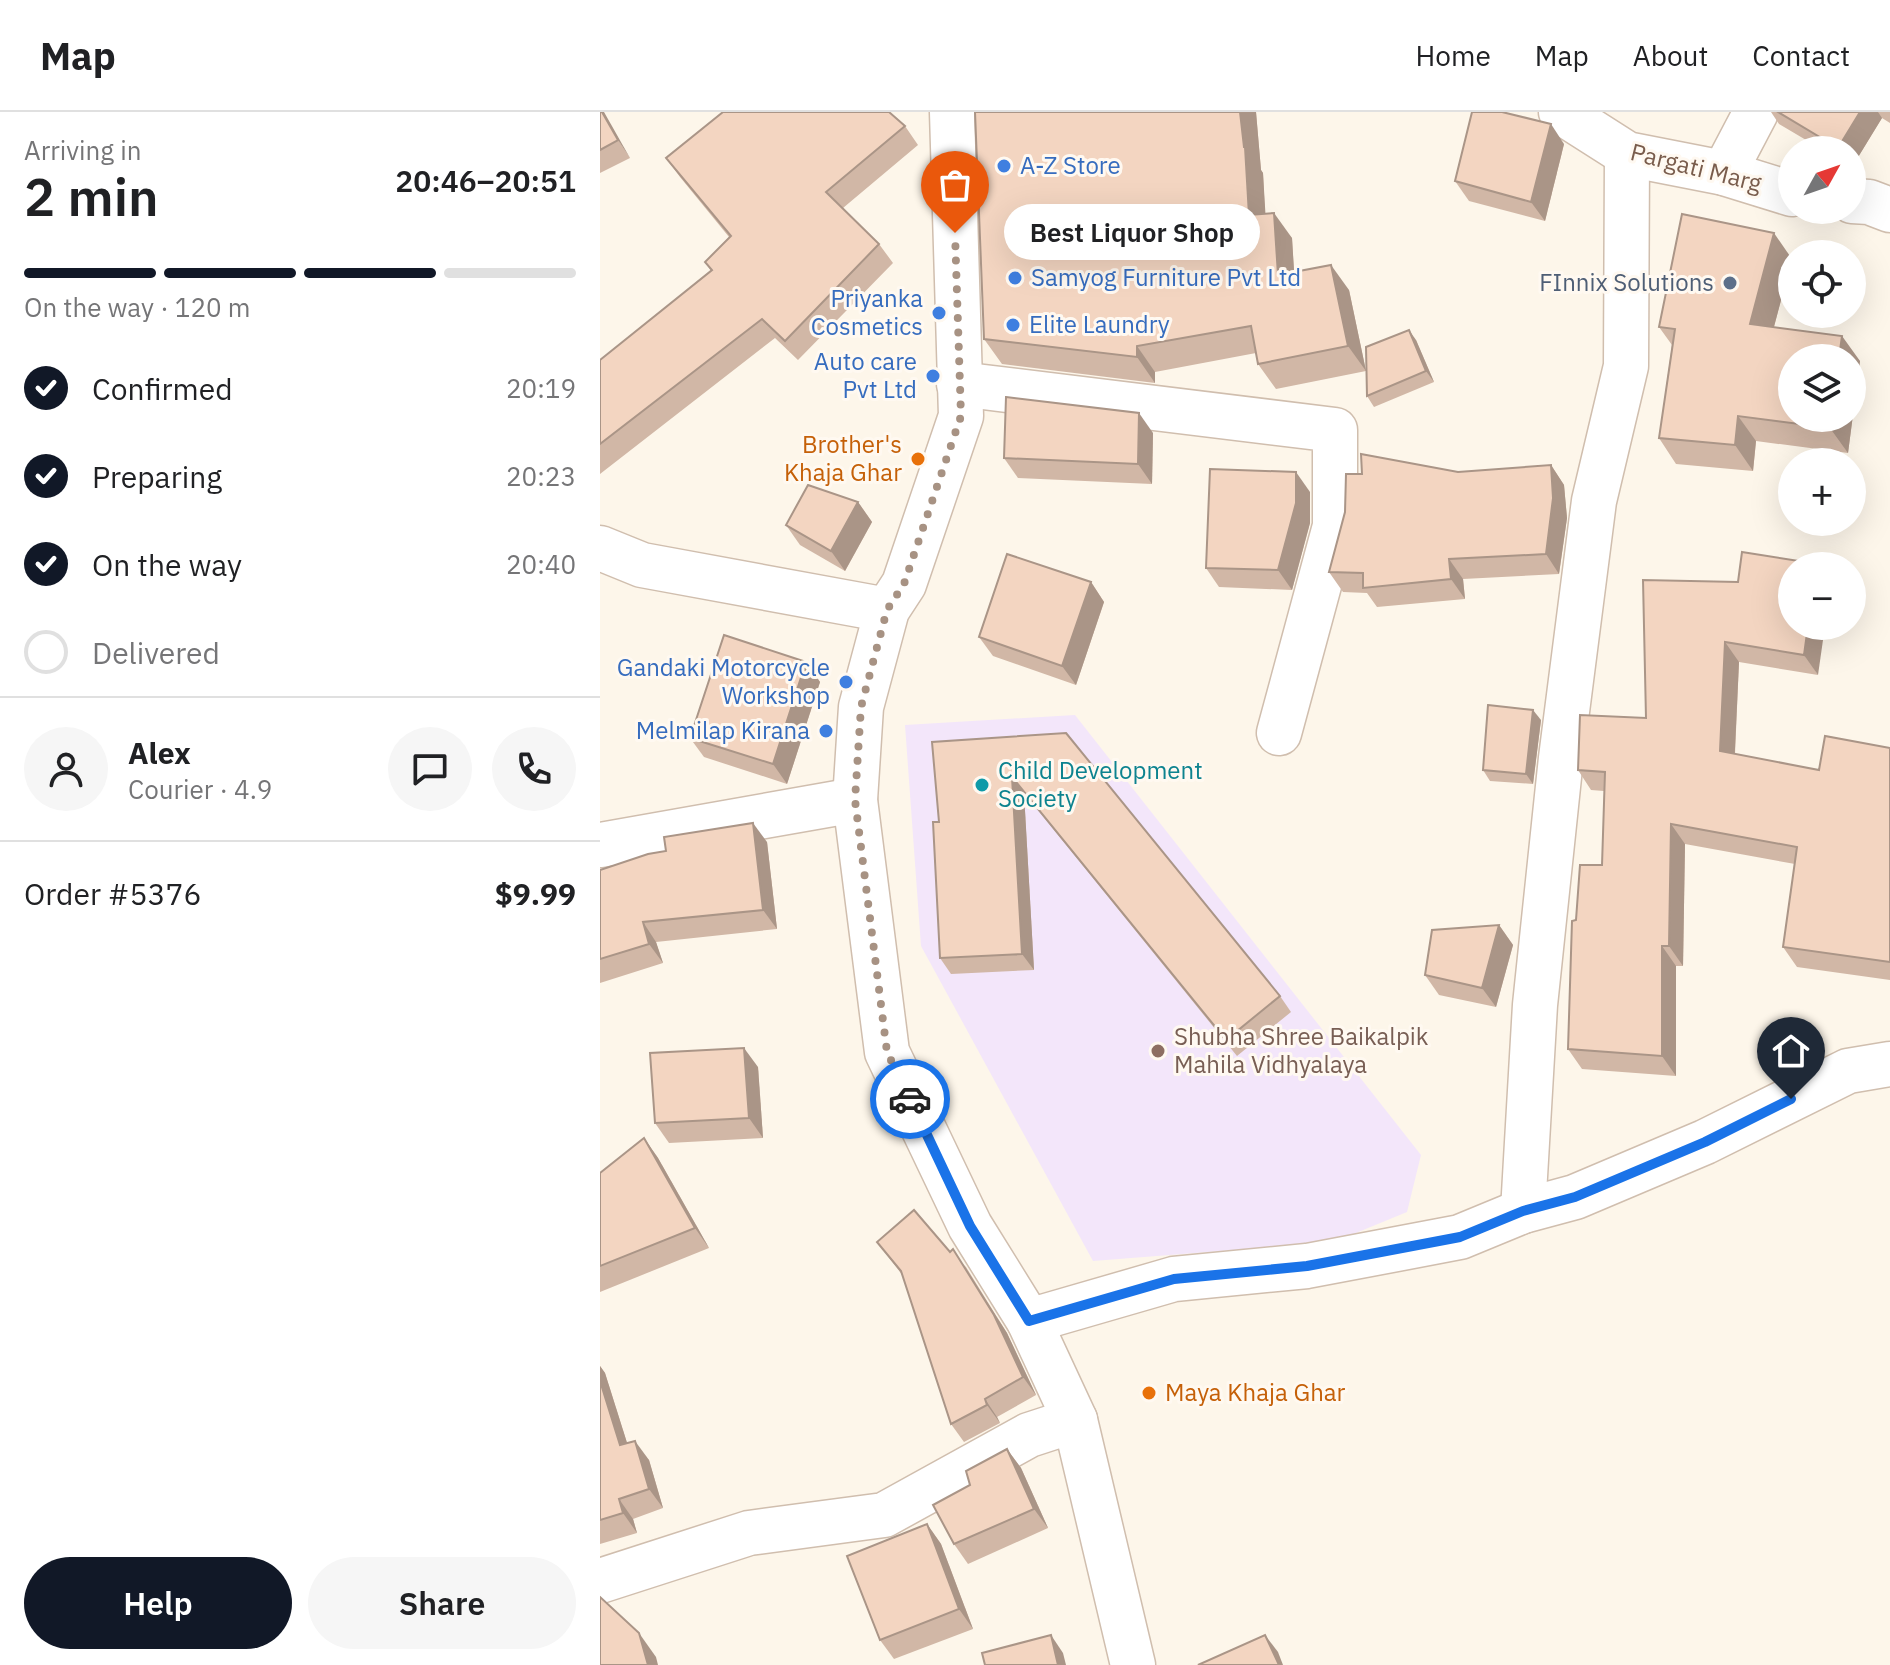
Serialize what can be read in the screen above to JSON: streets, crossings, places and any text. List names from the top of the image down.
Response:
{
  "streets": {
    "street": ["Pargati Marg"]
  },
  "places": [
    "A-Z Store",
    "Best Liquor Shop",
    "Samyog Furniture Pvt Ltd",
    "FInnix Solutions",
    "Priyanka Cosmetics",
    "Elite Laundry",
    "Auto care Pvt Ltd",
    "Brother's Khaja Ghar",
    "Gandaki Motorcycle Workshop",
    "Melmilap Kirana",
    "Child Development Society",
    "Shubha Shree Baikalpik Mahila Vidhyalaya",
    "Maya Khaja Ghar"
  ],
  "north": "top right",
  "page": {
    "header": "Map",
    "nav": [
      "Home",
      "Map",
      "About",
      "Contact"
    ],
    "heading": ["2 min", "Arriving in", "20:46–20:51"],
    "panel": [
      "Alex",
      "Courier · 4.9",
      "Order #5376",
      "$9.99"
    ],
    "map_buttons": ["+", "−"],
    "bubble": "Best Liquor Shop",
    "bar": "On the way · 120 m",
    "list": [
      ["Confirmed", "20:19"],
      ["Preparing", "20:23"],
      ["On the way", "20:40"],
      "Delivered"
    ],
    "buttons": ["Help", "Share"]
  }
}
